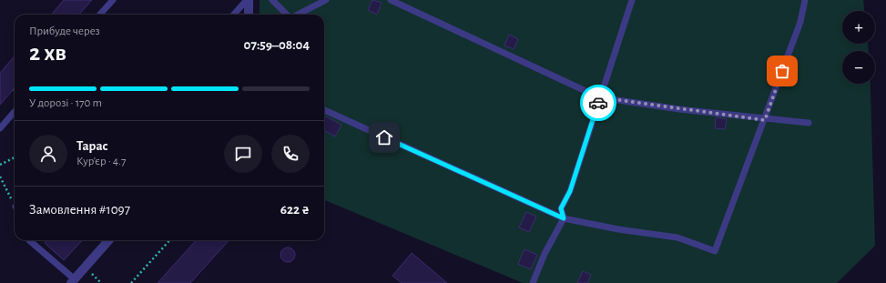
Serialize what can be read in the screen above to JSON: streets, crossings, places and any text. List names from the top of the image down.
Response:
{
  "page": {
    "map_buttons": ["+", "−"],
    "heading": ["2 хв", "Прибуде через", "07:59–08:04"],
    "panel": [
      "Тарас",
      "Кур’єр · 4.7",
      "Замовлення #1097",
      "622 ₴"
    ],
    "bar": "У дорозі · 170 m"
  }
}
